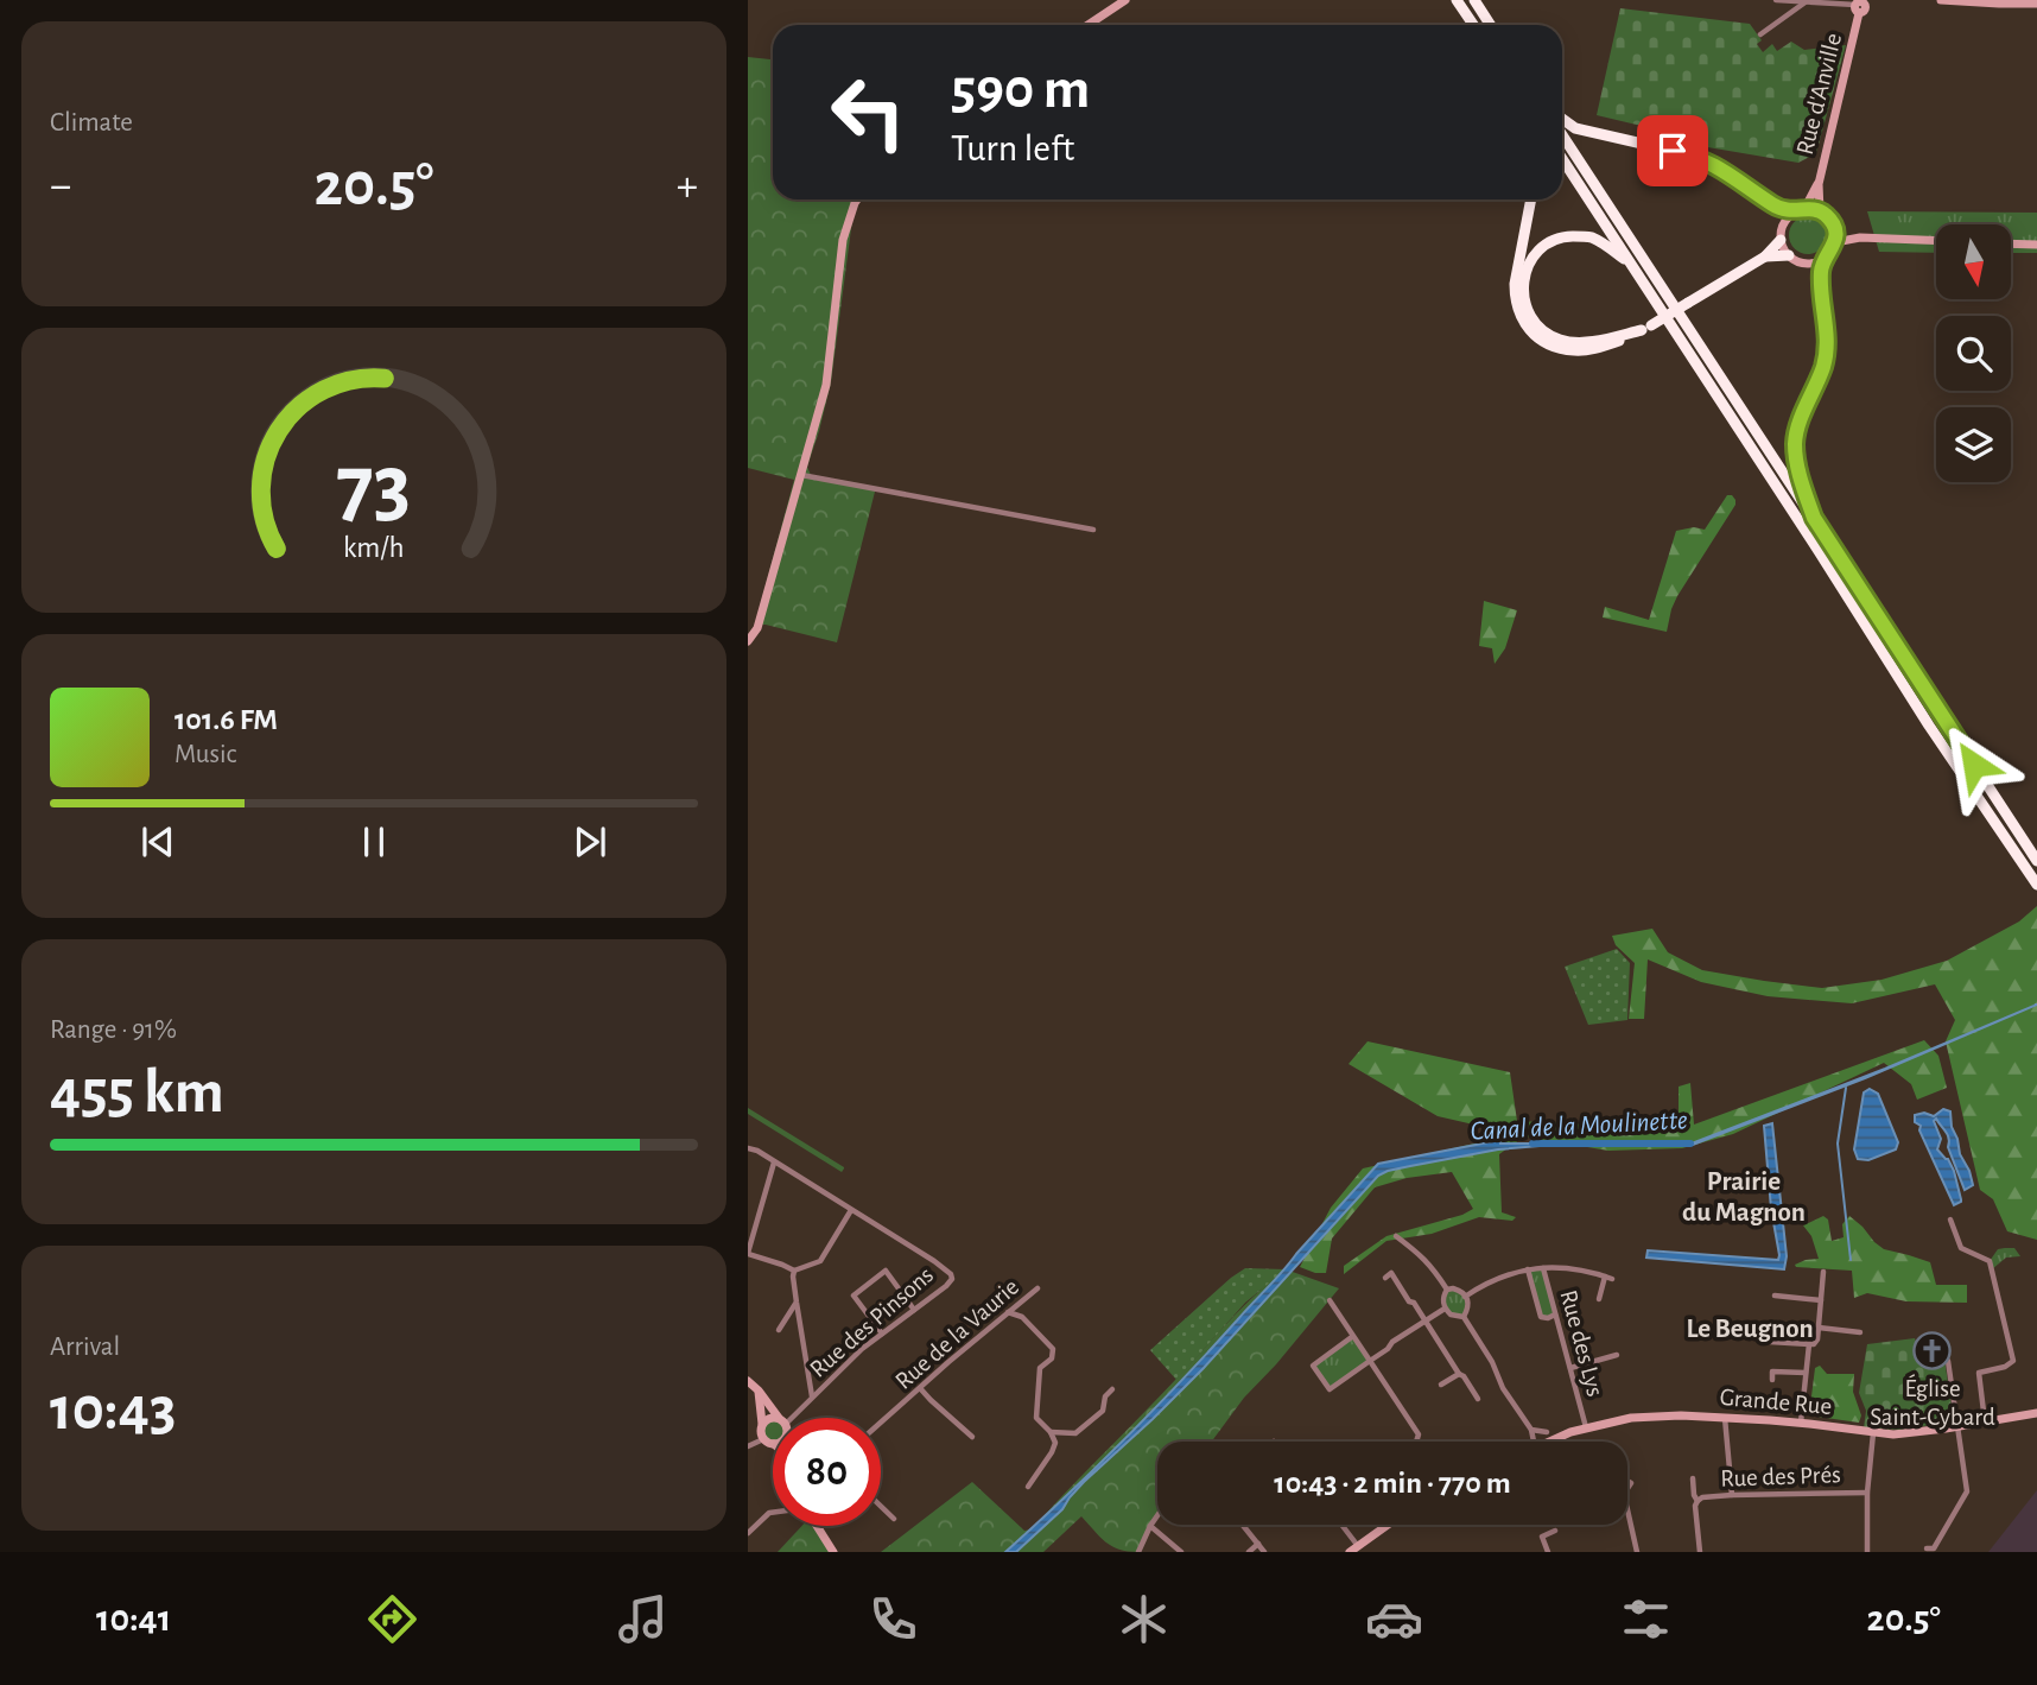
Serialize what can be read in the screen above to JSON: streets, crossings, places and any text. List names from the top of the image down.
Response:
{
  "streets": {
    "street": [
      "Rue d'Anville",
      "Rue des Pinsons",
      "Rue de la Vaurie",
      "Rue des Lys",
      "Grande Rue",
      "Rue des Prés"
    ]
  },
  "crossings": [
    ["Rue des Lys", "Grande Rue"]
  ],
  "districts": ["Prairie du Magnon", "Le Beugnon"],
  "water": ["Canal de la Moulinette"],
  "places": {
    "church": ["Église Saint-Cybard"]
  },
  "north": "bottom",
  "page": {
    "tile": [
      "Climate",
      ["Range · 91%", "455 km"],
      ["Arrival", "10:43"]
    ],
    "turn": ["590 m", "Turn left"],
    "heat": ["−", "20.5°", "+"],
    "song": ["101.6 FM", "Music"],
    "limit": "80",
    "trip": "10:43 · 2 min · 770 m",
    "tabs": ["10:41", "20.5°"],
    "gauge": ["73", "km/h"]
  }
}
